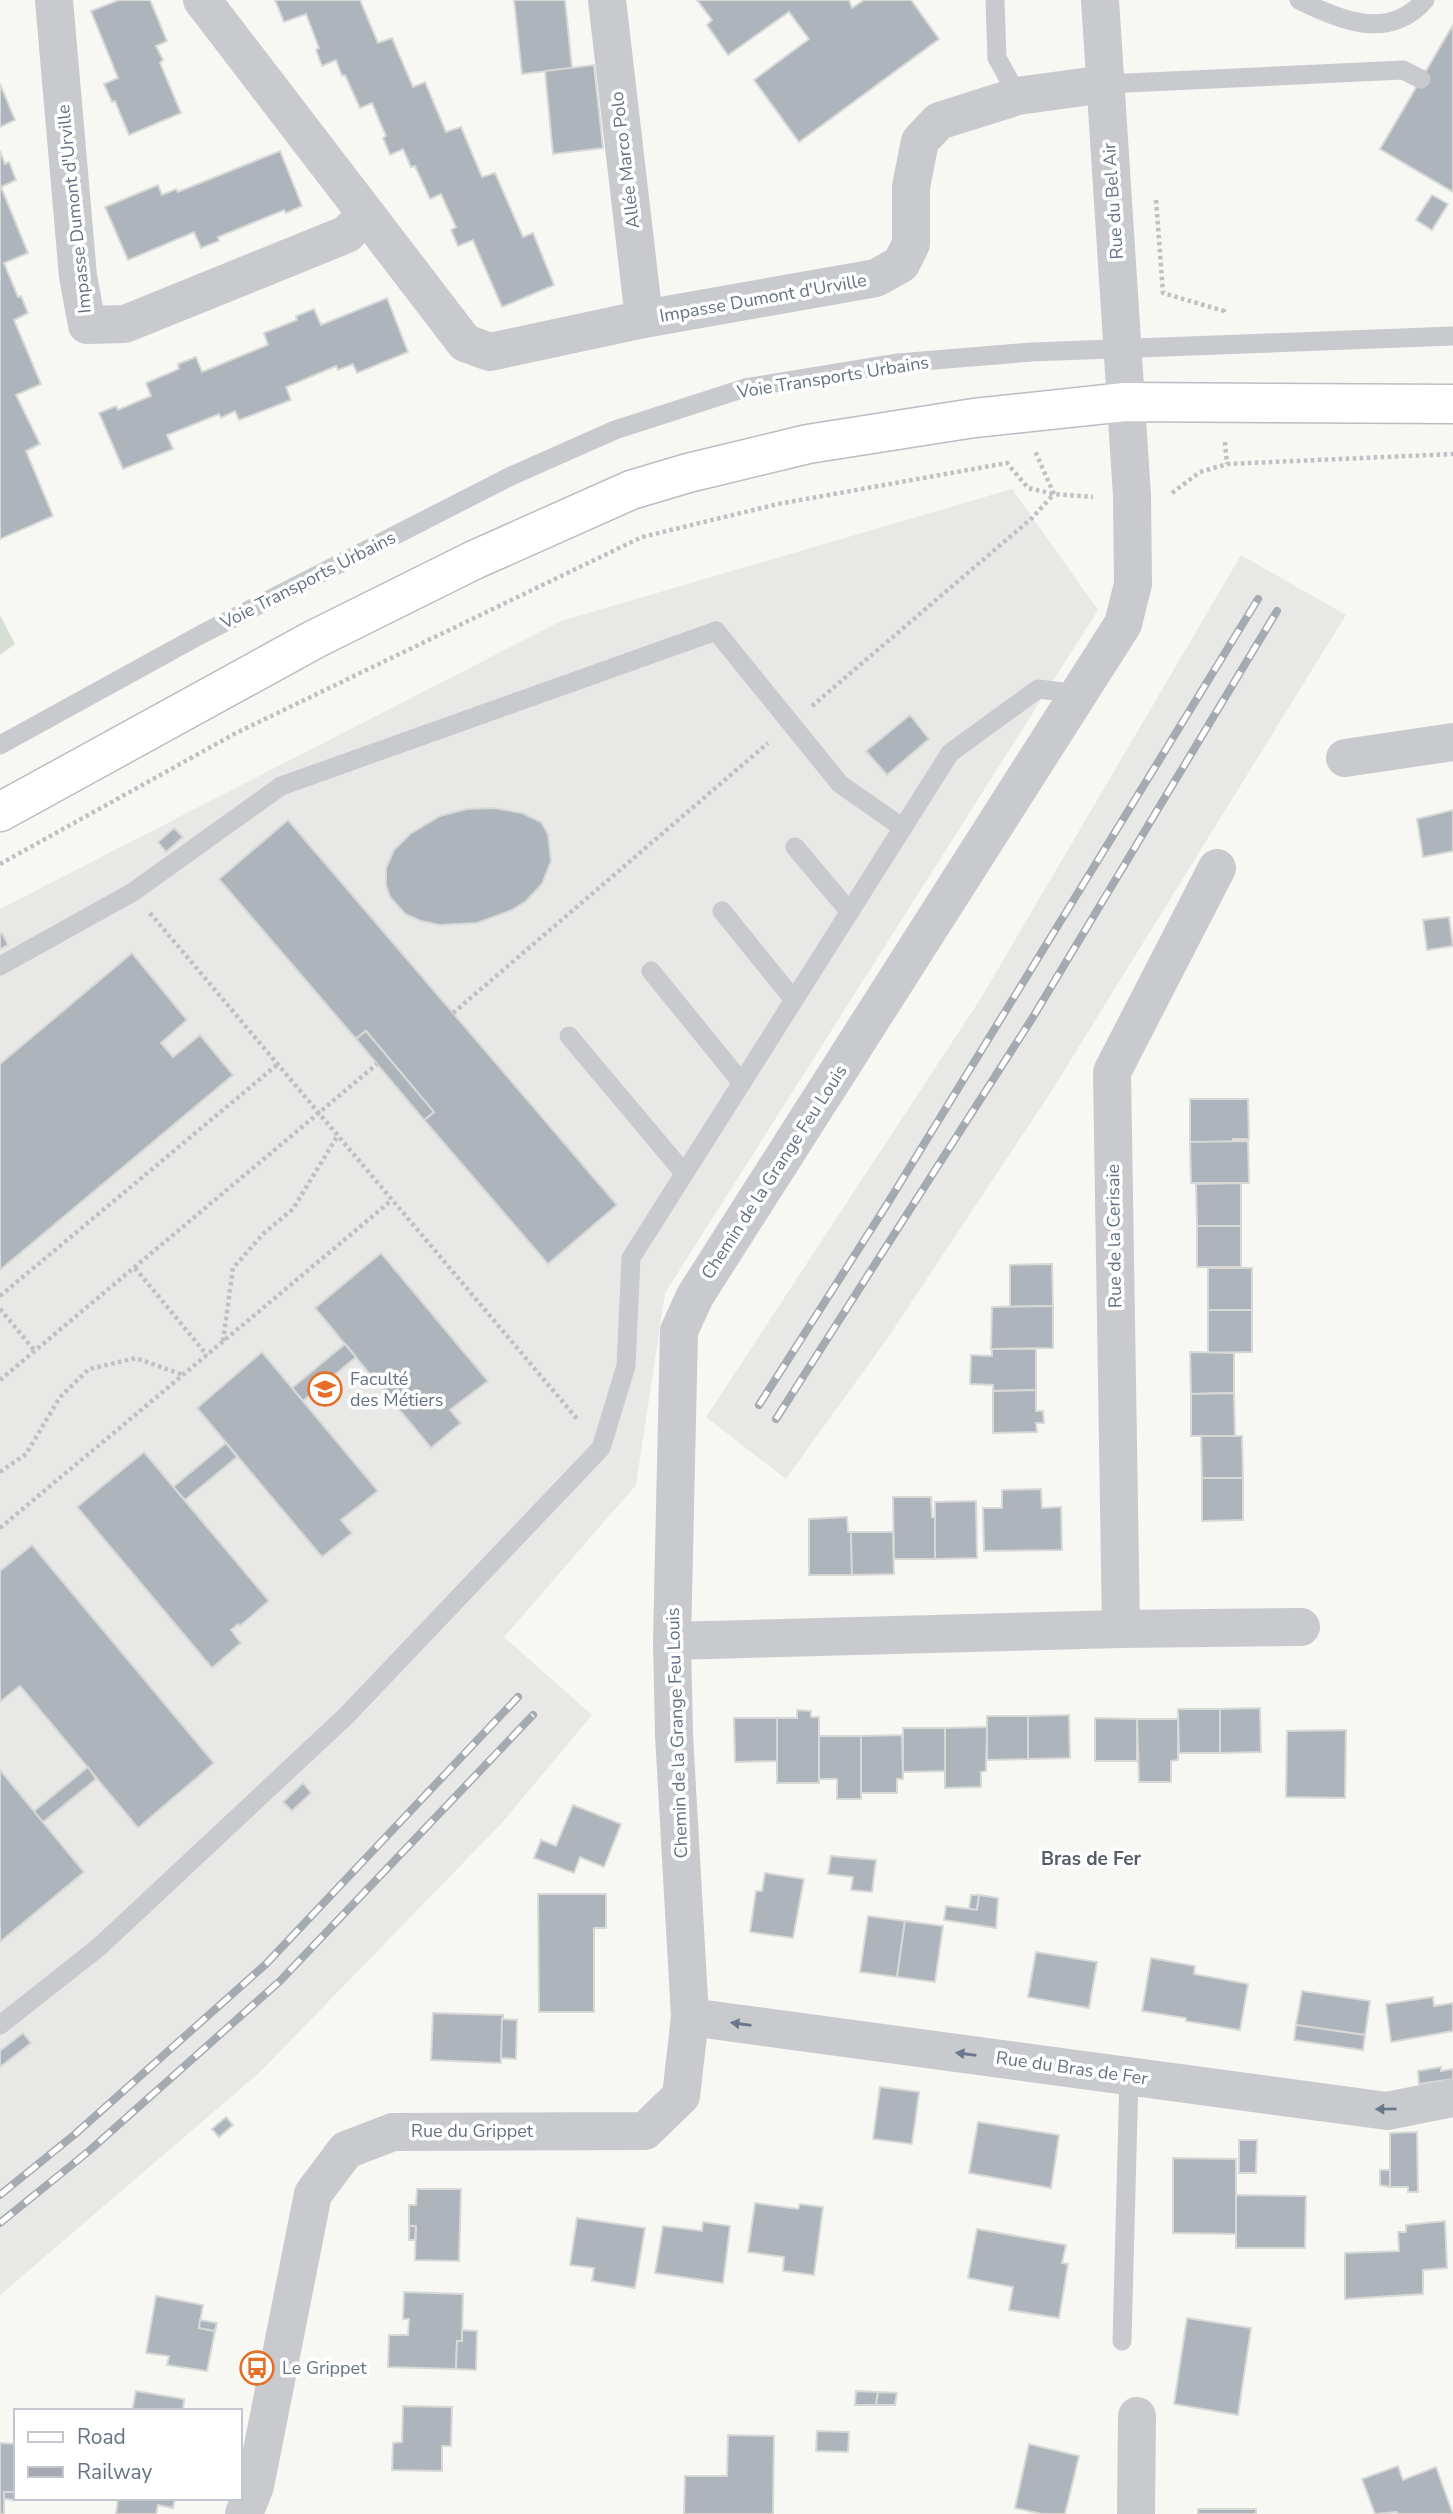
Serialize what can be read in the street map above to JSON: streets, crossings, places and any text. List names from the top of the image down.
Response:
{
  "streets": {
    "street": [
      "Allée Marco Polo",
      "Rue du Bel Air",
      "Impasse Dumont d'Urville",
      "Chemin de la Grange Feu Louis",
      "Rue de la Cerisaie",
      "Rue du Bras de Fer",
      "Rue du Grippet"
    ],
    "lane": ["Voie Transports Urbains"]
  },
  "crossings": [
    ["Allée Marco Polo", "Impasse Dumont d'Urville"],
    ["Rue du Bel Air", "Impasse Dumont d'Urville"],
    ["Rue du Bel Air", "Voie Transports Urbains"],
    ["Rue du Bel Air", "Chemin de la Grange Feu Louis"],
    ["Chemin de la Grange Feu Louis", "Rue du Bras de Fer"],
    ["Chemin de la Grange Feu Louis", "Rue du Grippet"],
    ["Rue du Bras de Fer", "Rue du Grippet"]
  ],
  "one_way": ["Rue du Bras de Fer"],
  "districts": ["Bras de Fer"],
  "places": {
    "school or university": ["Faculté des Métiers"],
    "bus stop": ["Le Grippet"]
  },
  "legend": ["Road", "Railway"]
}
